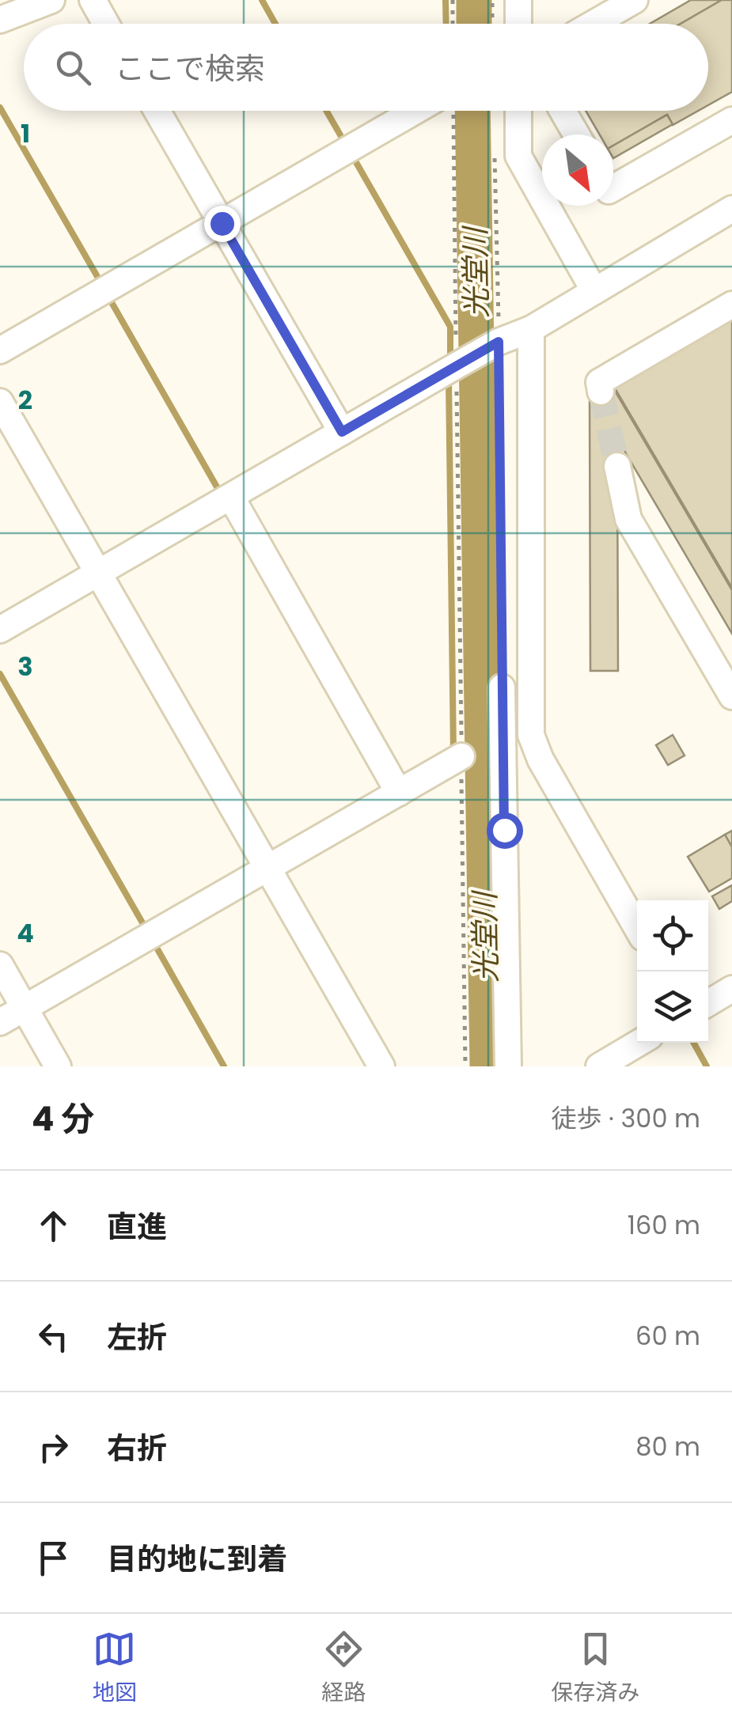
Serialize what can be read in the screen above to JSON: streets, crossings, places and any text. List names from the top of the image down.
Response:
{
  "water": ["光堂川"],
  "north": "bottom right",
  "page": {
    "search": "ここで検索",
    "heading": ["4 分", "徒歩 · 300 m"],
    "list": [
      ["直進", "160 m"],
      ["左折", "60 m"],
      ["右折", "80 m"],
      "目的地に到着"
    ],
    "nav": ["地図", "経路", "保存済み"]
  },
  "grid": {
    "rows": [
      "1",
      "2",
      "3",
      "4"
    ]
  }
}
